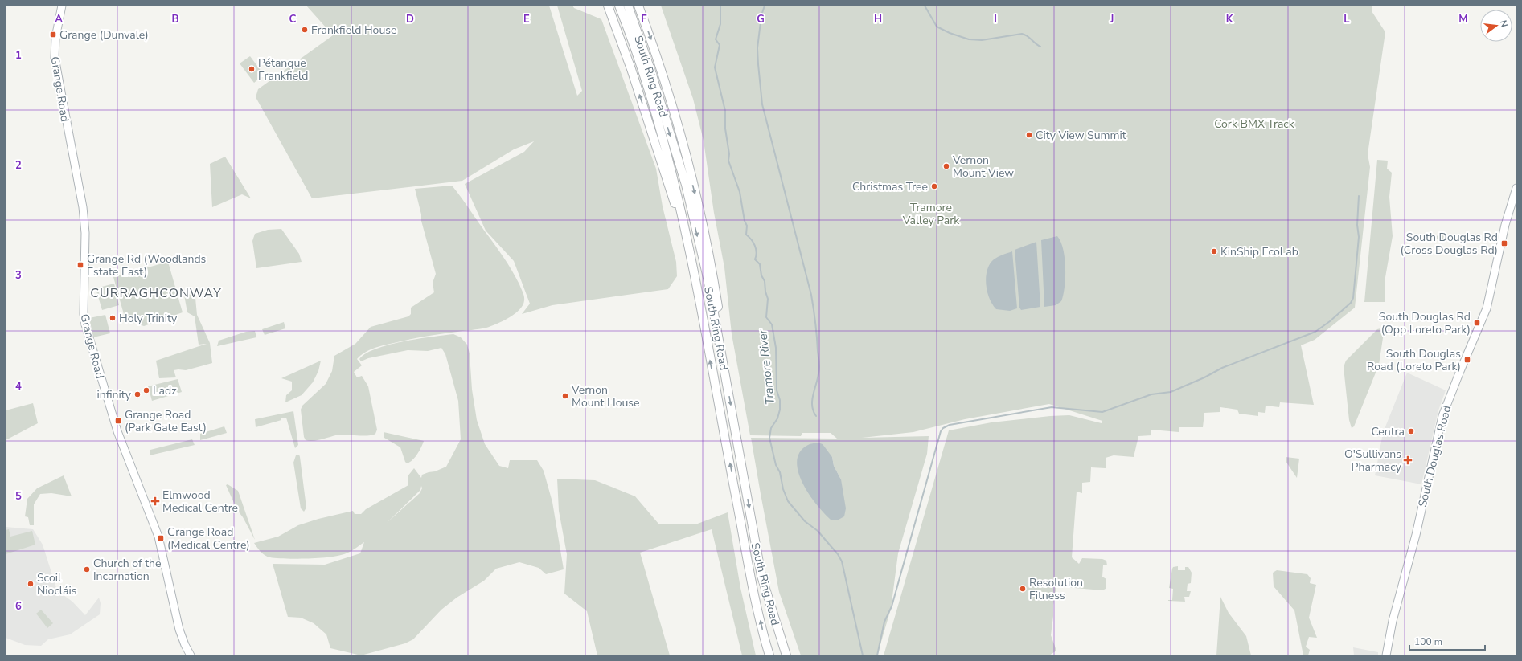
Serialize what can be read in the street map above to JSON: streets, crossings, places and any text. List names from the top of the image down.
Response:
{
  "streets": {
    "highway": ["South Ring Road"],
    "main road": ["Grange Road", "South Douglas Road"]
  },
  "districts": ["CURRAGHCONWAY"],
  "water": ["Tramore River"],
  "parks": ["Cork BMX Track", "Tramore Valley Park"],
  "places": {
    "other": [
      "Frankfield House",
      "Pétanque Frankfield",
      "City View Summit",
      "Vernon Mount View",
      "Christmas Tree",
      "KinShip EcoLab",
      "Holy Trinity",
      "Ladz",
      "infinity",
      "Vernon Mount House",
      "Centra",
      "Church of the Incarnation",
      "Scoil Niocláis",
      "Resolution Fitness"
    ],
    "transit": [
      "Grange (Dunvale)",
      "South Douglas Rd (Cross Douglas Rd)",
      "Grange Rd (Woodlands Estate East)",
      "South Douglas Rd (Opp Loreto Park)",
      "South Douglas Road (Loreto Park)",
      "Grange Road (Park Gate East)",
      "Grange Road (Medical Centre)"
    ],
    "health": ["O'Sullivans Pharmacy", "Elmwood Medical Centre"]
  },
  "scale_bar": "100 m",
  "north": "right",
  "grid": {
    "columns": [
      "A",
      "B",
      "C",
      "D",
      "E",
      "F",
      "G",
      "H",
      "I",
      "J",
      "K",
      "L",
      "M"
    ],
    "rows": [
      "1",
      "2",
      "3",
      "4",
      "5",
      "6"
    ]
  }
}
